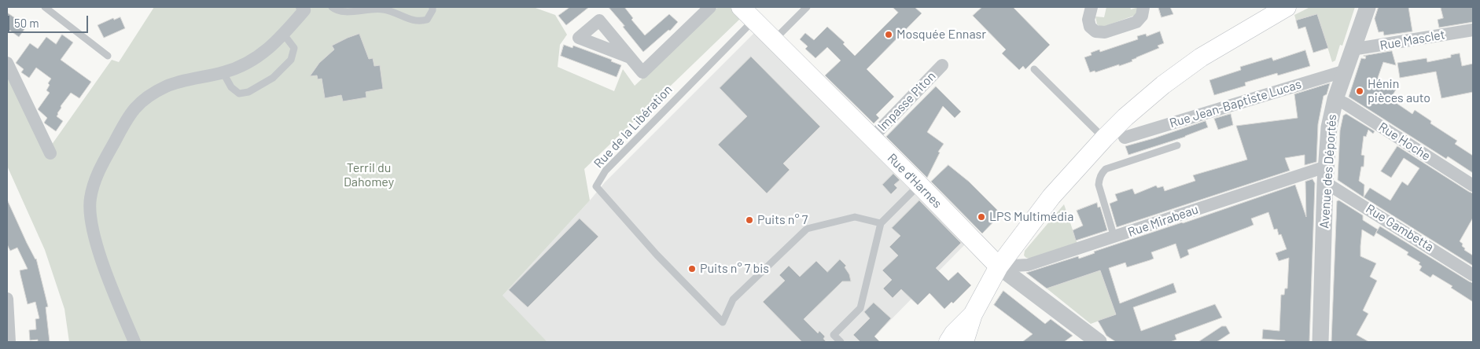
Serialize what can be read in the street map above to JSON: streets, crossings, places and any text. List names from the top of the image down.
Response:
{
  "streets": {
    "main road": ["Rue d'Harnes"],
    "street": [
      "Rue Masclet",
      "Impasse Piton",
      "Rue Jean-Baptiste Lucas",
      "Rue Hoche",
      "Avenue des Déportés",
      "Rue Mirabeau",
      "Rue Gambetta"
    ],
    "lane": ["Rue de la Libération"]
  },
  "crossings": [
    ["Rue Masclet", "Avenue des Déportés"],
    ["Impasse Piton", "Rue d'Harnes"],
    ["Rue Jean-Baptiste Lucas", "Avenue des Déportés"],
    ["Rue de la Libération", "Rue d'Harnes"],
    ["Rue Hoche", "Avenue des Déportés"],
    ["Avenue des Déportés", "Rue Mirabeau"],
    ["Avenue des Déportés", "Rue Gambetta"],
    ["Rue d'Harnes", "Rue Mirabeau"],
    ["Rue Mirabeau", "Rue Gambetta"]
  ],
  "parks": ["Terril du Dahomey"],
  "places": [
    "Mosquée Ennasr",
    "Hénin pièces auto",
    "LPS Multimédia",
    "Puits n° 7",
    "Puits n° 7 bis"
  ],
  "scale_bar": "50 m"
}
